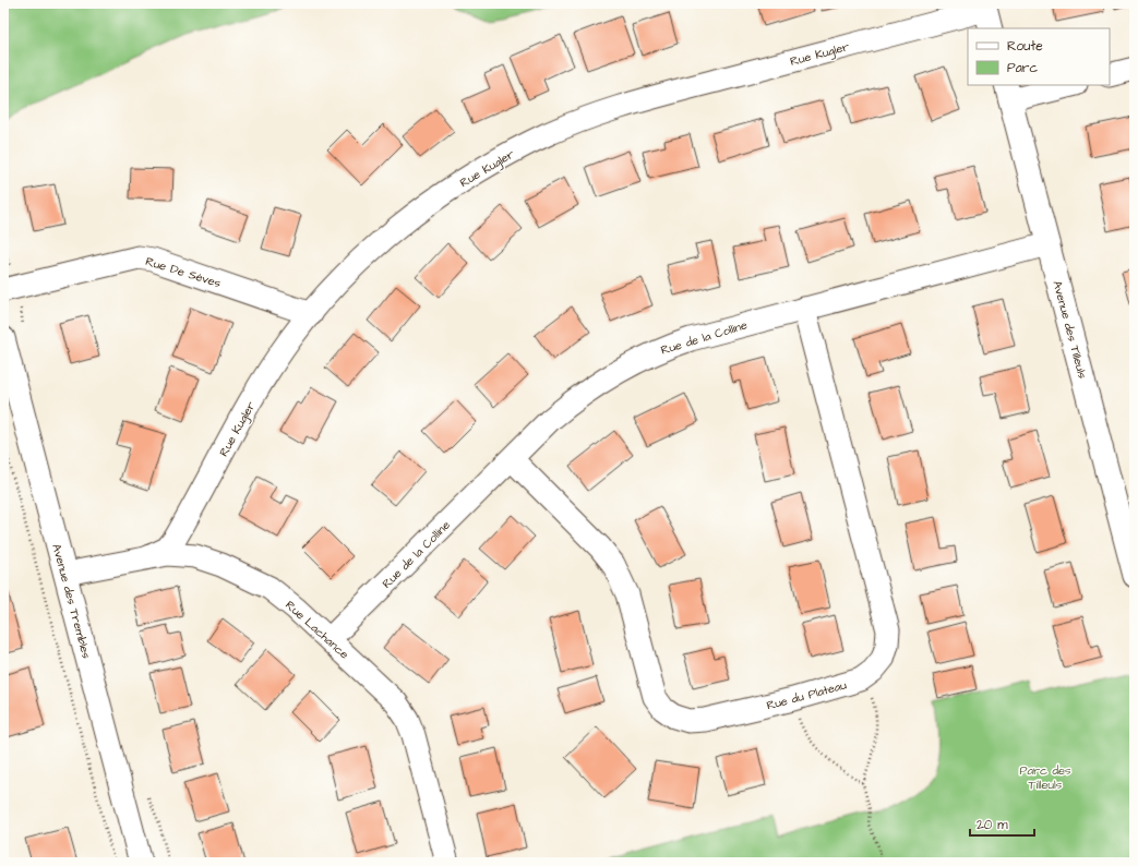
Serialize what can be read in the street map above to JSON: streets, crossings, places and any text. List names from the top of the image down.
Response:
{
  "streets": {
    "street": [
      "Rue Kugler",
      "Rue De Sèves",
      "Avenue des Tilleuls",
      "Rue de la Colline",
      "Avenue des Trembles",
      "Rue Lachance",
      "Rue du Plateau"
    ]
  },
  "crossings": [
    ["Rue Kugler", "Rue De Sèves"],
    ["Rue Kugler", "Rue Lachance"],
    ["Avenue des Tilleuls", "Rue de la Colline"],
    ["Rue de la Colline", "Rue Lachance"],
    ["Rue de la Colline", "Rue du Plateau"],
    ["Avenue des Trembles", "Rue Lachance"]
  ],
  "parks": ["Parc des Tilleuls"],
  "legend": ["Route", "Parc"],
  "scale_bar": "20 m"
}
